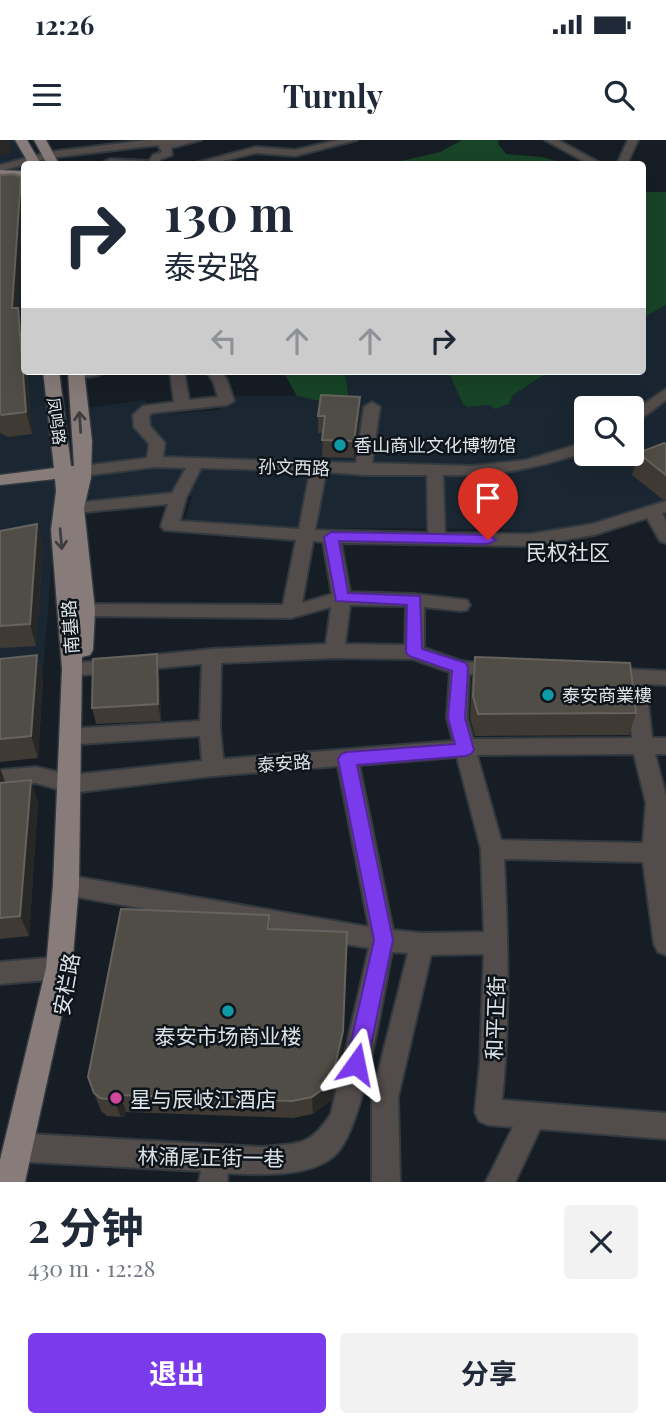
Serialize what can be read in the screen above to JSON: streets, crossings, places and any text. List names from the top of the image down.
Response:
{
  "streets": {
    "main road": [
      "凤鸣路",
      "孙文西路",
      "南基路",
      "安栏路"
    ],
    "street": ["泰安路", "和平正街", "林涌尾正街一巷"]
  },
  "crossings": [
    ["凤鸣路", "孙文西路"],
    ["凤鸣路", "南基路"],
    ["孙文西路", "南基路"],
    ["南基路", "泰安路"],
    ["南基路", "安栏路"],
    ["泰安路", "安栏路"],
    ["泰安路", "和平正街"],
    ["泰安路", "林涌尾正街一巷"],
    ["安栏路", "林涌尾正街一巷"]
  ],
  "districts": ["民权社区"],
  "places": [
    "香山商业文化博物馆",
    "泰安商業樓",
    "泰安市场商业楼",
    "星与辰岐江酒店"
  ],
  "page": {
    "status": "12:26",
    "header": "Turnly",
    "turn": ["130 m", "泰安路"],
    "heading": ["2 分钟", "430 m · 12:28"],
    "buttons": ["退出", "分享"]
  }
}
